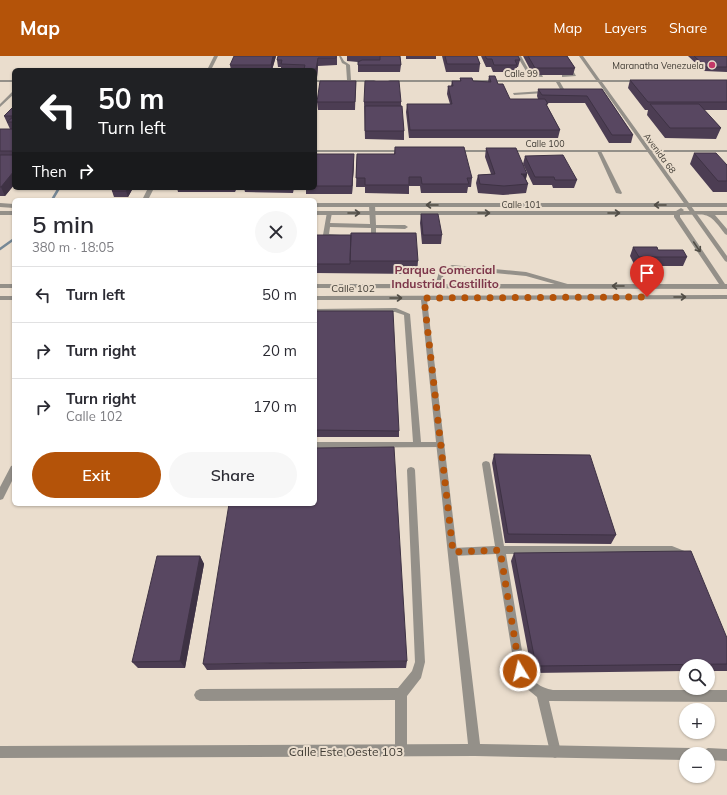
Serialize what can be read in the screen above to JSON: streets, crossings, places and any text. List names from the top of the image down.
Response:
{
  "streets": {
    "street": [
      "Calle 99",
      "Calle 100",
      "Avenida 68",
      "Calle 101",
      "Calle 102",
      "Calle Este Oeste 103"
    ]
  },
  "crossings": [
    ["Calle 99", "Avenida 68"],
    ["Calle 100", "Avenida 68"],
    ["Avenida 68", "Calle 101"]
  ],
  "districts": ["Parque Comercial Industrial Castillito"],
  "places": ["Maranatha Venezuela"],
  "page": {
    "header": "Map",
    "nav": ["Map", "Layers", "Share"],
    "turn": ["50 m", "Turn left"],
    "then": "Then",
    "heading": ["5 min", "380 m · 18:05"],
    "list": [
      {
        "name": "Turn left",
        "value": "50 m"
      },
      {
        "name": "Turn right",
        "value": "20 m"
      },
      {
        "name": "Turn right",
        "note": "Calle 102",
        "value": "170 m"
      }
    ],
    "buttons": ["Exit", "Share"],
    "map_buttons": ["+", "−"]
  }
}
